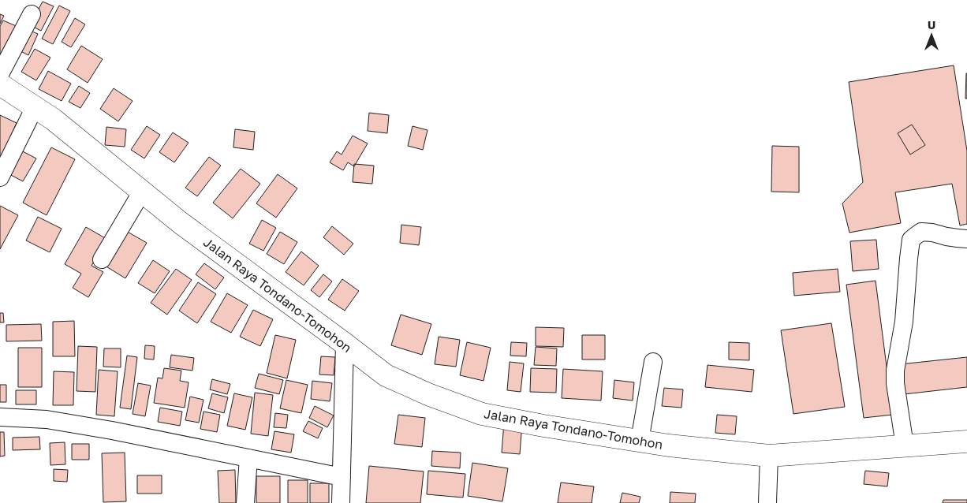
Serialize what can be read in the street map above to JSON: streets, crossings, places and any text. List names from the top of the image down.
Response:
{
  "streets": {
    "highway": ["Jalan Raya Tondano-Tomohon"]
  },
  "north": "top"
}
